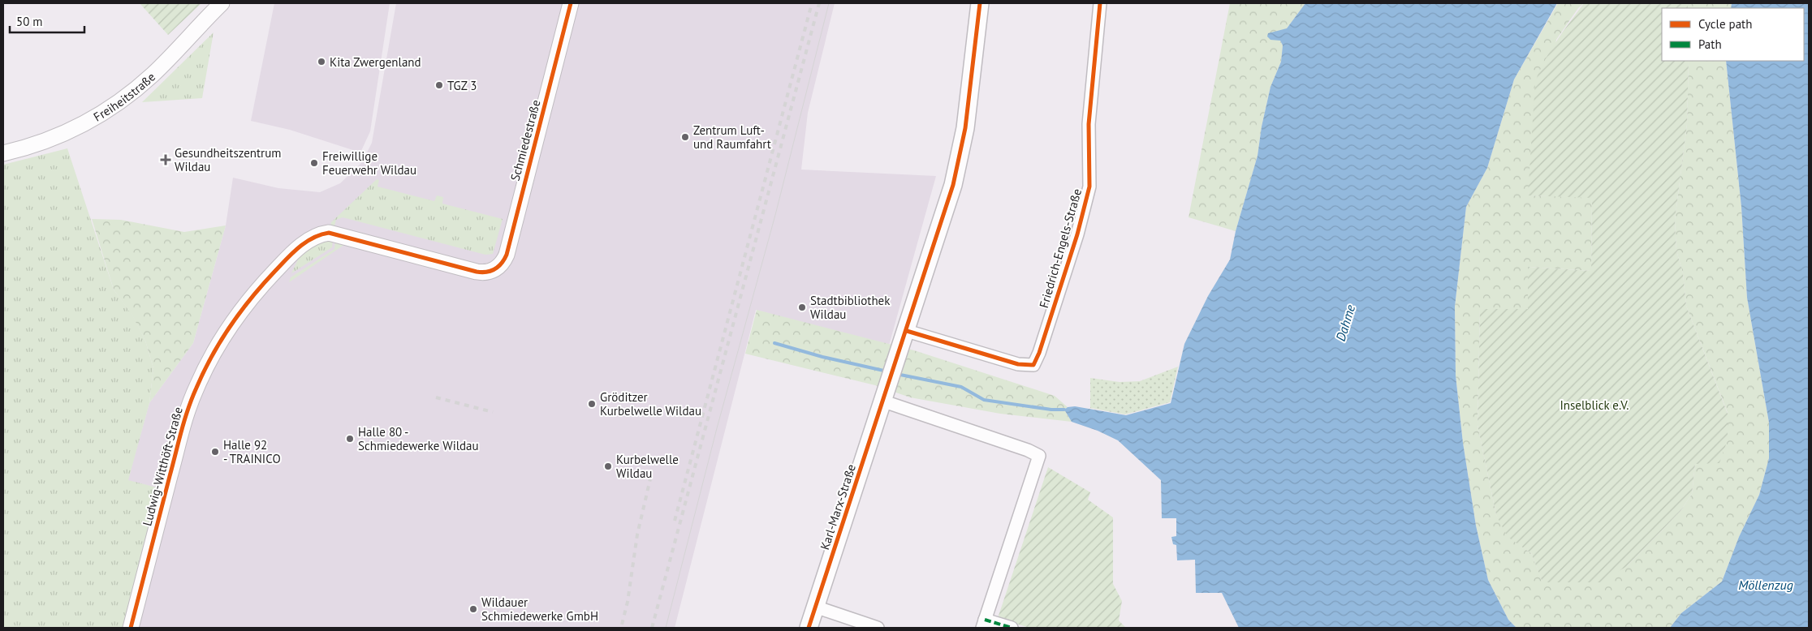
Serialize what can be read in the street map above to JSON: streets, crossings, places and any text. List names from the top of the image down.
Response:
{
  "streets": {
    "main road": ["Karl-Marx-Straße"],
    "street": [
      "Freiheitstraße",
      "Schmiedestraße",
      "Friedrich-Engels-Straße",
      "Ludwig-Witthöft-Straße"
    ]
  },
  "crossings": [
    ["Schmiedestraße", "Ludwig-Witthöft-Straße"],
    ["Friedrich-Engels-Straße", "Karl-Marx-Straße"]
  ],
  "water": ["Dahme", "Möllenzug"],
  "parks": ["Inselblick e.V."],
  "places": {
    "other": [
      "Kita Zwergenland",
      "TGZ 3",
      "Zentrum Luft- und Raumfahrt",
      "Freiwillige Feuerwehr Wildau",
      "Stadtbibliothek Wildau",
      "Gröditzer Kurbelwelle Wildau",
      "Halle 80 - Schmiedewerke Wildau",
      "Halle 92 - TRAINICO",
      "Kurbelwelle Wildau",
      "Wildauer Schmiedewerke GmbH"
    ],
    "health": ["Gesundheitszentrum Wildau"]
  },
  "legend": ["Cycle path", "Path"],
  "scale_bar": "50 m"
}
